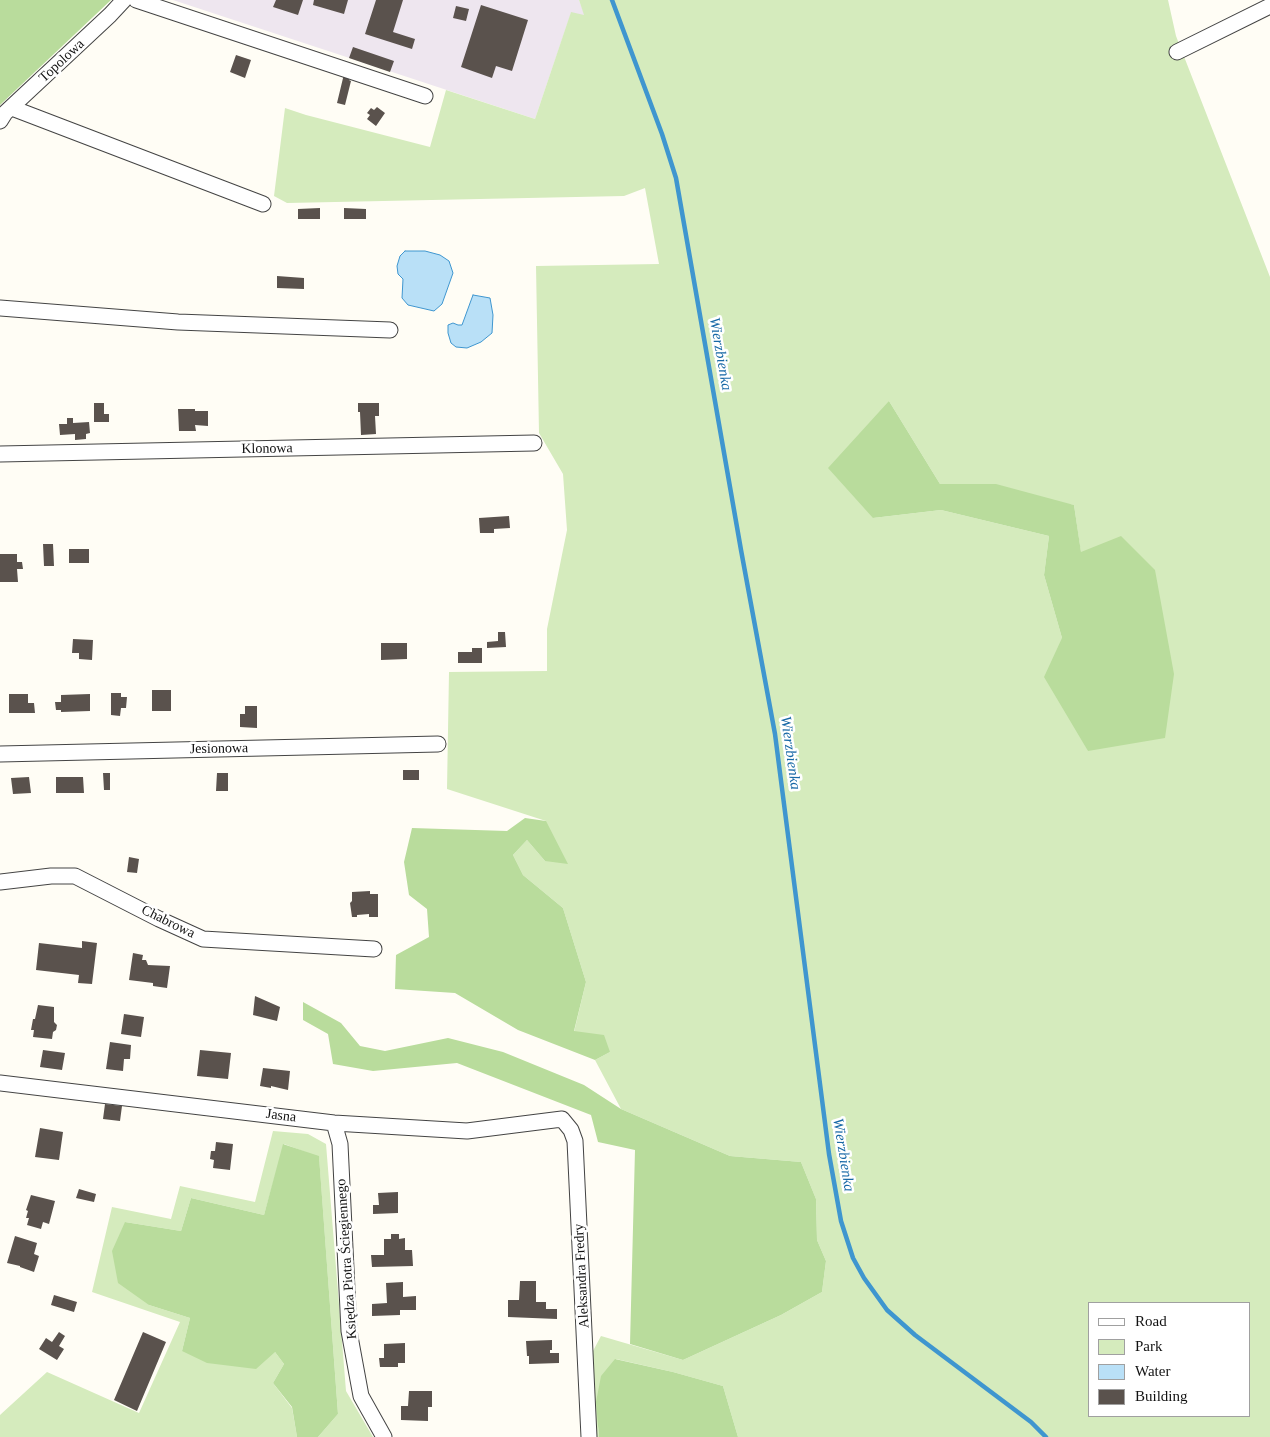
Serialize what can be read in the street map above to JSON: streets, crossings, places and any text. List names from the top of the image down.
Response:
{
  "streets": {
    "street": [
      "Topolowa",
      "Klonowa",
      "Jesionowa",
      "Chabrowa",
      "Jasna",
      "Księdza Piotra Ściegiennego",
      "Aleksandra Fredry"
    ]
  },
  "crossings": [
    ["Jasna", "Księdza Piotra Ściegiennego"],
    ["Jasna", "Aleksandra Fredry"]
  ],
  "water": ["Wierzbienka"],
  "legend": [
    "Road",
    "Park",
    "Water",
    "Building"
  ]
}
